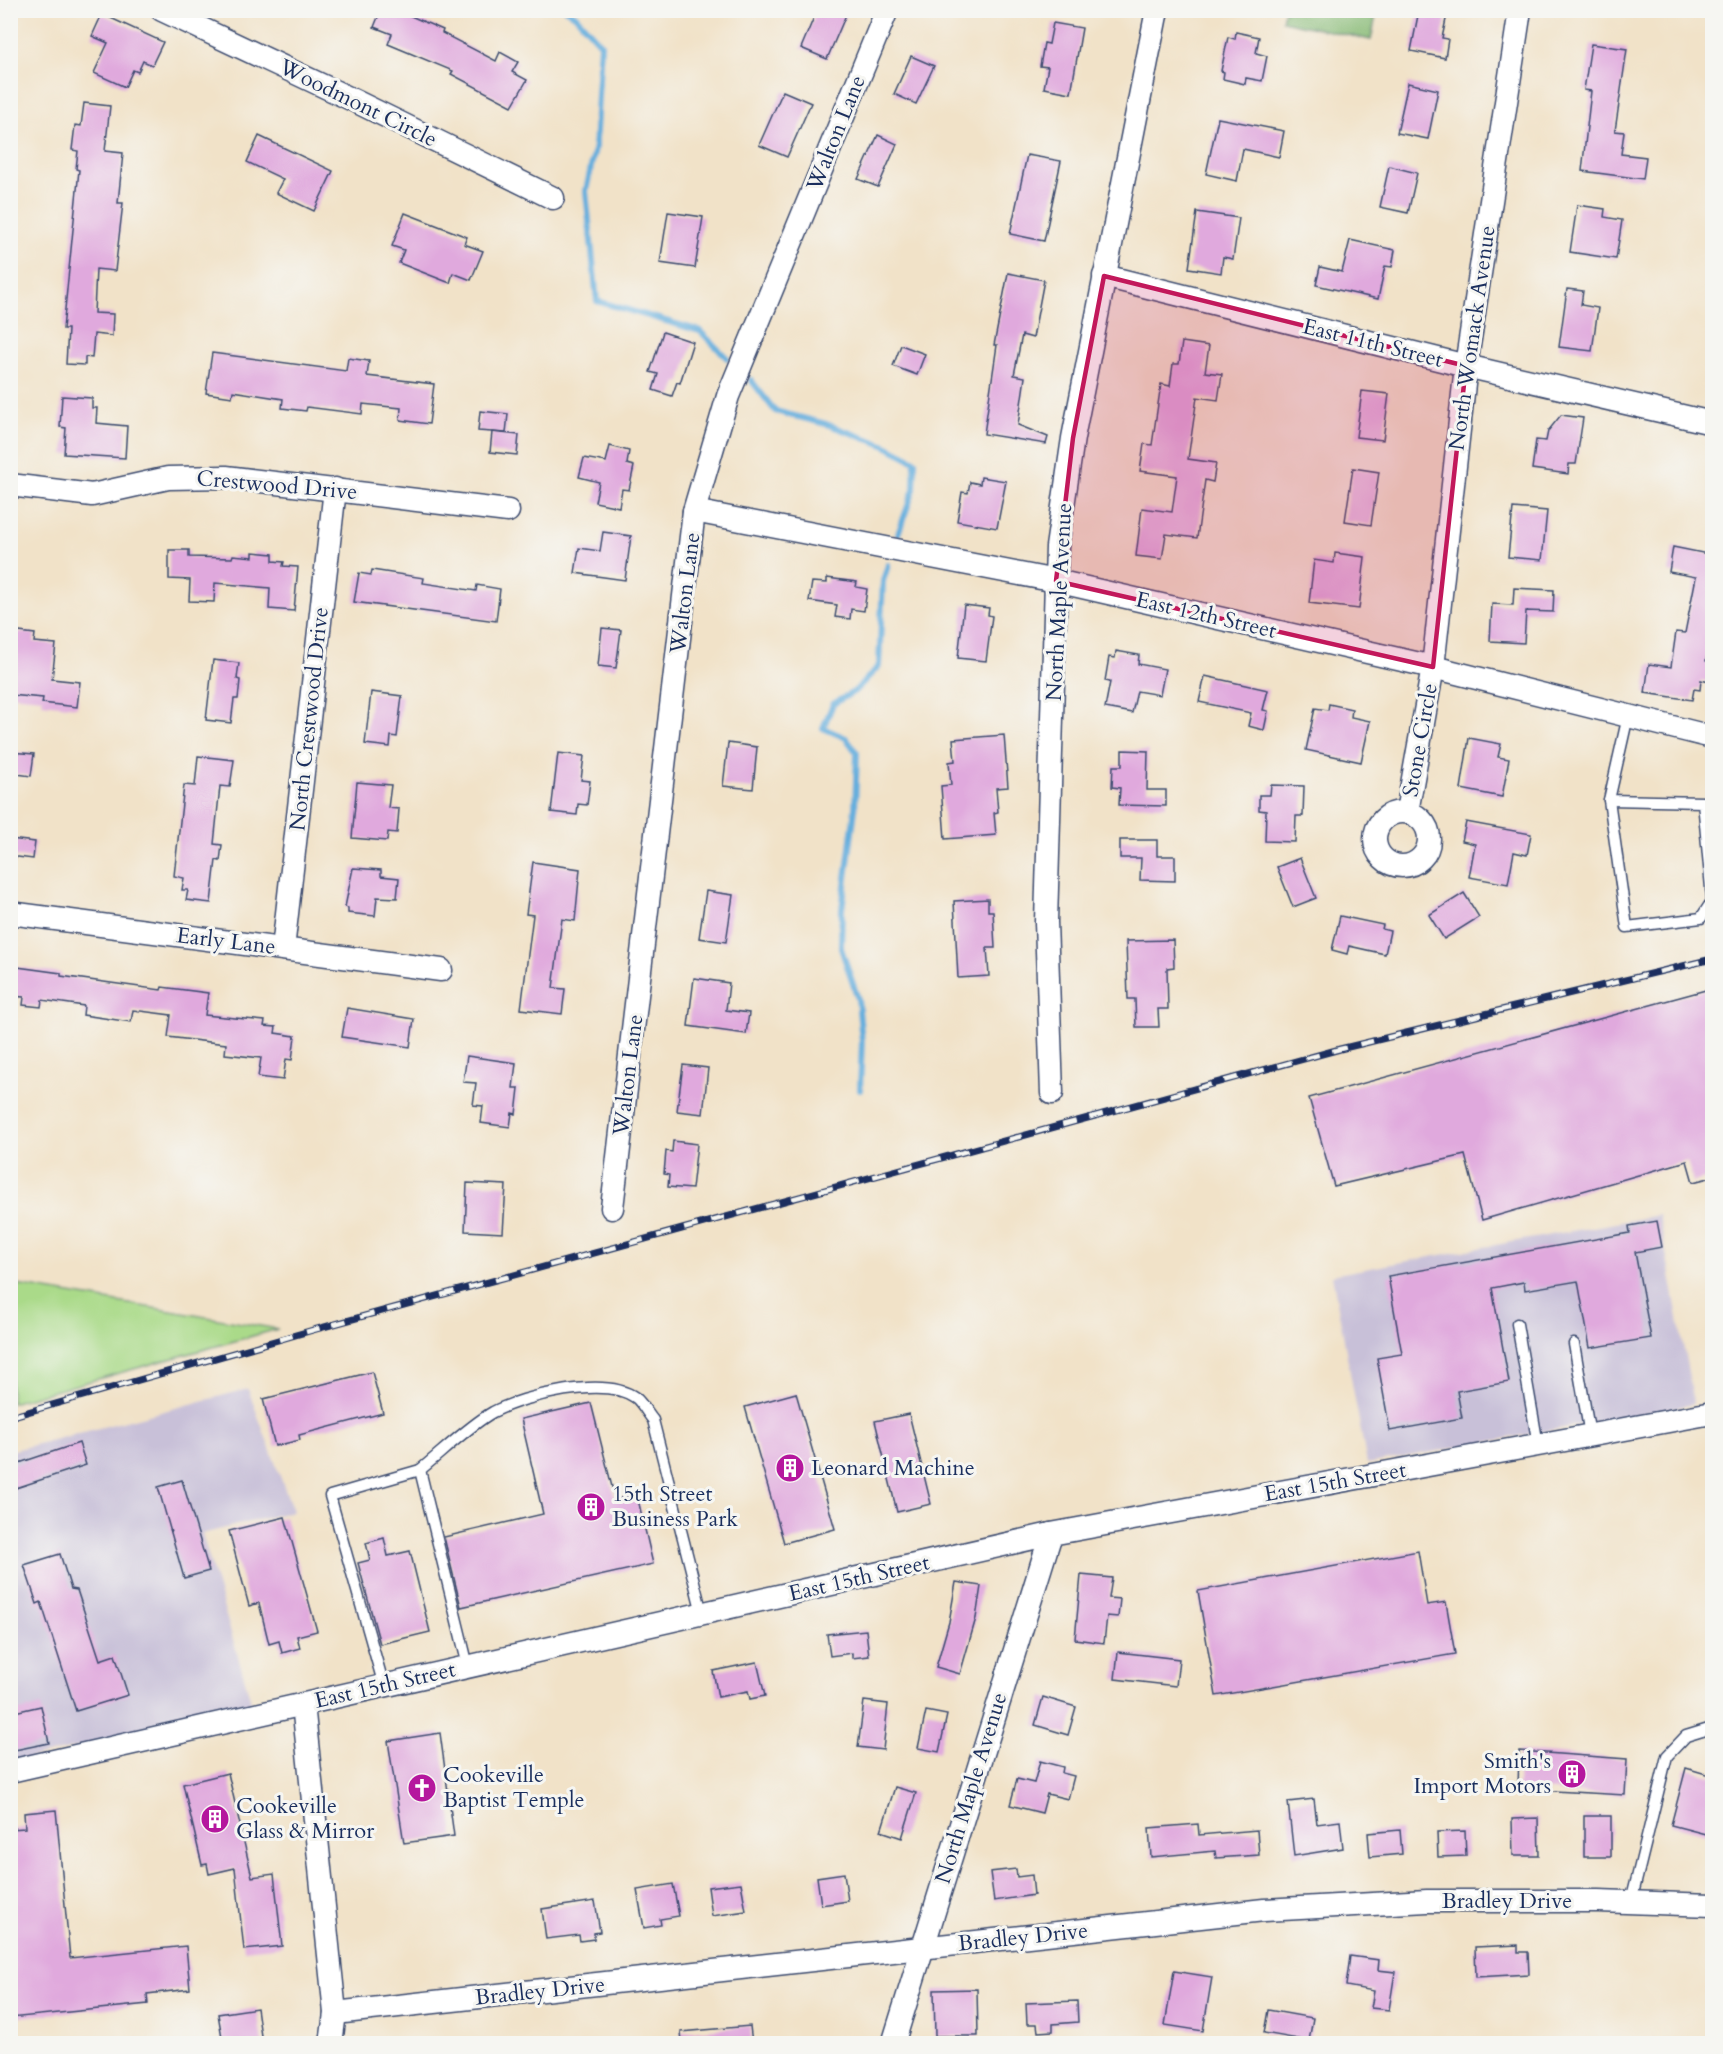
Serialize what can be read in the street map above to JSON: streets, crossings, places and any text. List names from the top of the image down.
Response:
{
  "streets": {
    "street": [
      "Woodmont Circle",
      "Walton Lane",
      "North Womack Avenue",
      "East 11th Street",
      "Crestwood Drive",
      "North Maple Avenue",
      "East 12th Street",
      "North Crestwood Drive",
      "Stone Circle",
      "Early Lane",
      "East 15th Street",
      "Bradley Drive"
    ]
  },
  "crossings": [
    ["Walton Lane", "East 12th Street"],
    ["North Womack Avenue", "East 11th Street"],
    ["North Womack Avenue", "East 12th Street"],
    ["North Womack Avenue", "Stone Circle"],
    ["East 11th Street", "North Maple Avenue"],
    ["Crestwood Drive", "North Crestwood Drive"],
    ["North Maple Avenue", "East 12th Street"],
    ["North Maple Avenue", "East 15th Street"],
    ["North Maple Avenue", "Bradley Drive"],
    ["East 12th Street", "Stone Circle"],
    ["North Crestwood Drive", "Early Lane"]
  ],
  "places": {
    "building": [
      "Leonard Machine",
      "15th Street Business Park",
      "Smith's Import Motors",
      "Cookeville Glass & Mirror"
    ],
    "church": ["Cookeville Baptist Temple"]
  }
}
